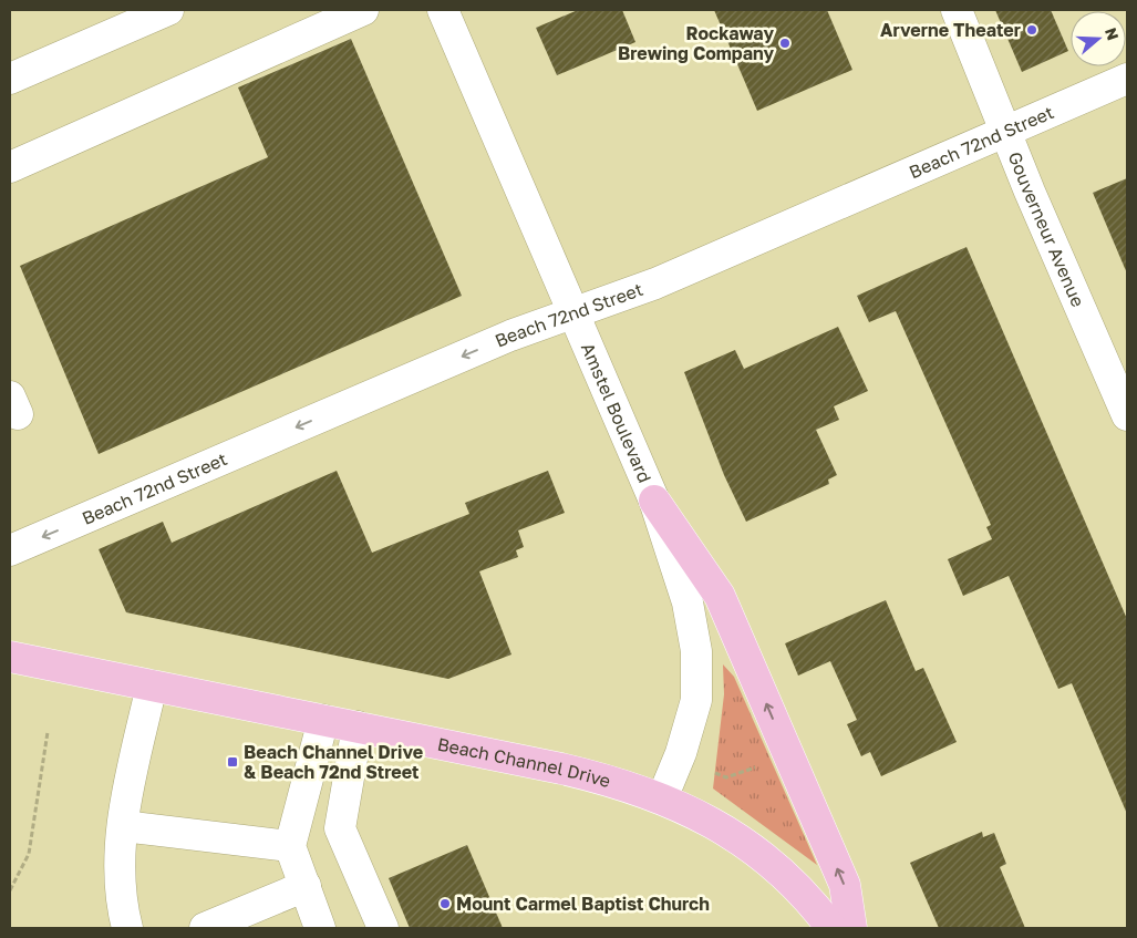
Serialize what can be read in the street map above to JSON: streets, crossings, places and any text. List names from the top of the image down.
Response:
{
  "streets": {
    "main road": ["Beach Channel Drive"],
    "street": ["Beach 72nd Street", "Gouverneur Avenue", "Amstel Boulevard"]
  },
  "crossings": [
    ["Beach 72nd Street", "Gouverneur Avenue"],
    ["Beach 72nd Street", "Amstel Boulevard"],
    ["Amstel Boulevard", "Beach Channel Drive"]
  ],
  "one_way": ["Beach 72nd Street"],
  "places": {
    "other": ["Arverne Theater", "Rockaway Brewing Company", "Mount Carmel Baptist Church"],
    "transit": ["Beach Channel Drive & Beach 72nd Street"]
  },
  "north": "right"
}
